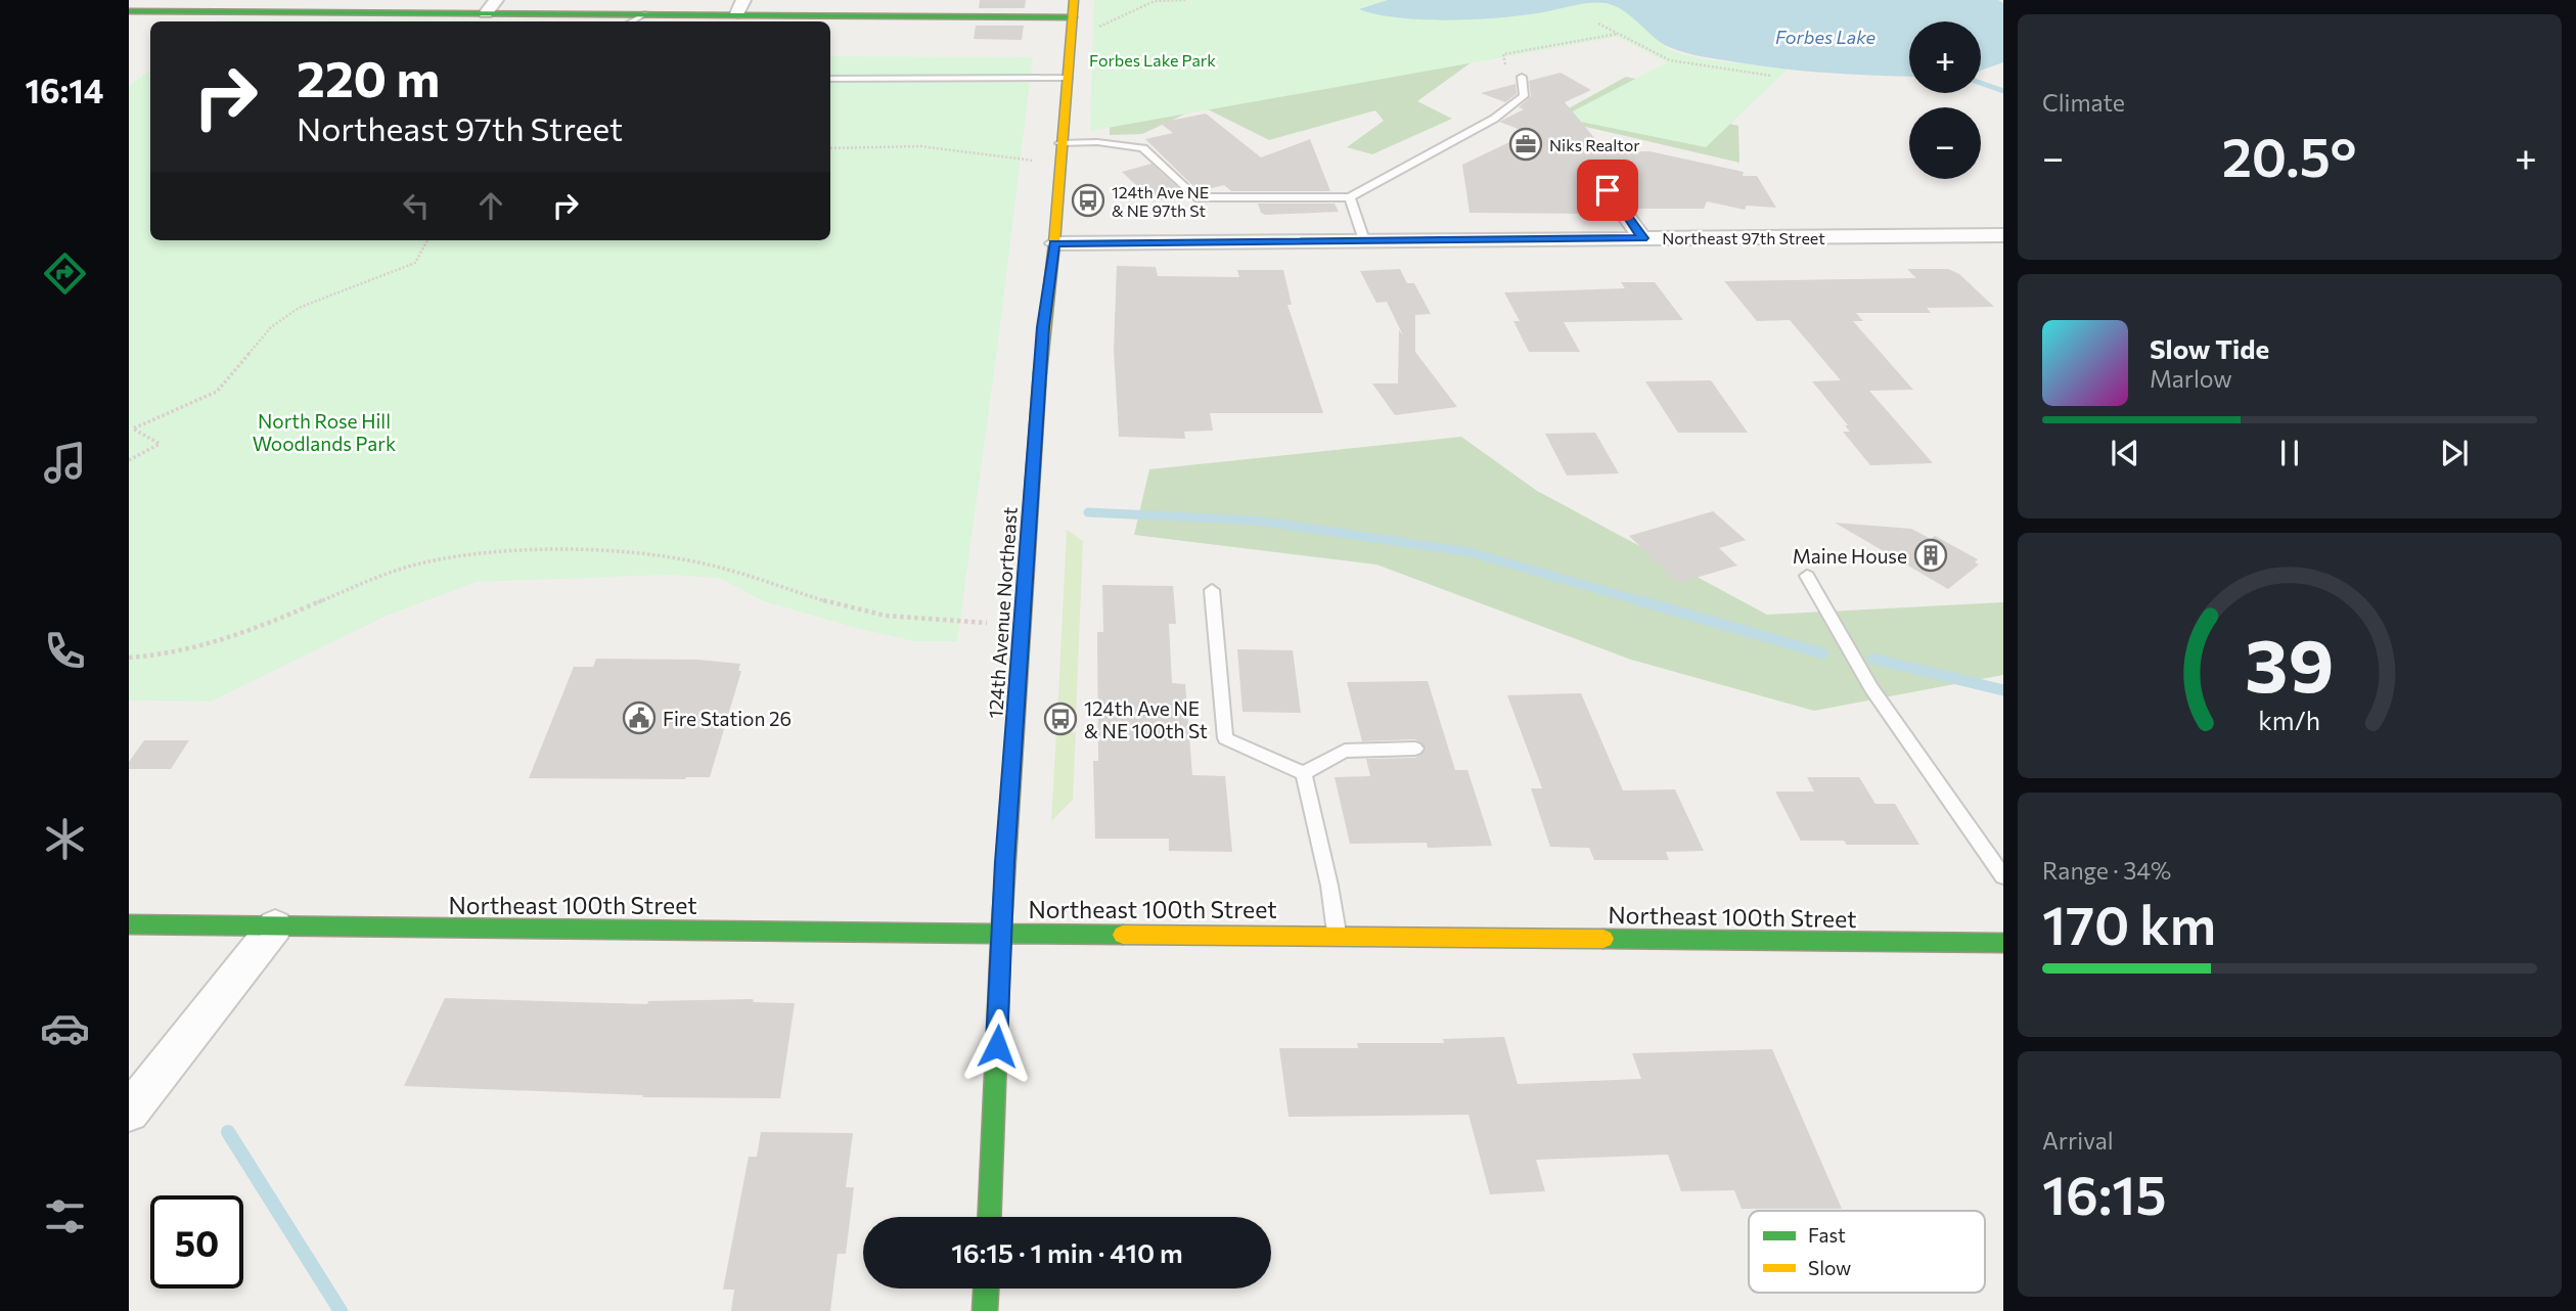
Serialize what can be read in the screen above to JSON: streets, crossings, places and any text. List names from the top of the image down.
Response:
{
  "streets": {
    "street": ["Northeast 97th Street", "124th Avenue Northeast", "Northeast 100th Street"]
  },
  "crossings": [
    ["Northeast 97th Street", "124th Avenue Northeast"],
    ["124th Avenue Northeast", "Northeast 100th Street"]
  ],
  "water": ["Forbes Lake"],
  "parks": ["Forbes Lake Park", "North Rose Hill Woodlands Park"],
  "places": {
    "office": ["Niks Realtor"],
    "bus stop": ["124th Ave NE & NE 97th St", "124th Ave NE & NE 100th St"],
    "building": ["Maine House"],
    "public building": ["Fire Station 26"]
  },
  "legend": ["Fast", "Slow"],
  "page": {
    "tabs": "16:14",
    "tile": [
      "Climate",
      ["Range · 34%", "170 km"],
      ["Arrival", "16:15"]
    ],
    "map_buttons": ["+", "−"],
    "turn": ["220 m", "Northeast 97th Street"],
    "heat": ["−", "20.5°", "+"],
    "song": ["Slow Tide", "Marlow"],
    "limit": "50",
    "trip": "16:15 · 1 min · 410 m",
    "gauge": ["39", "km/h"]
  }
}
